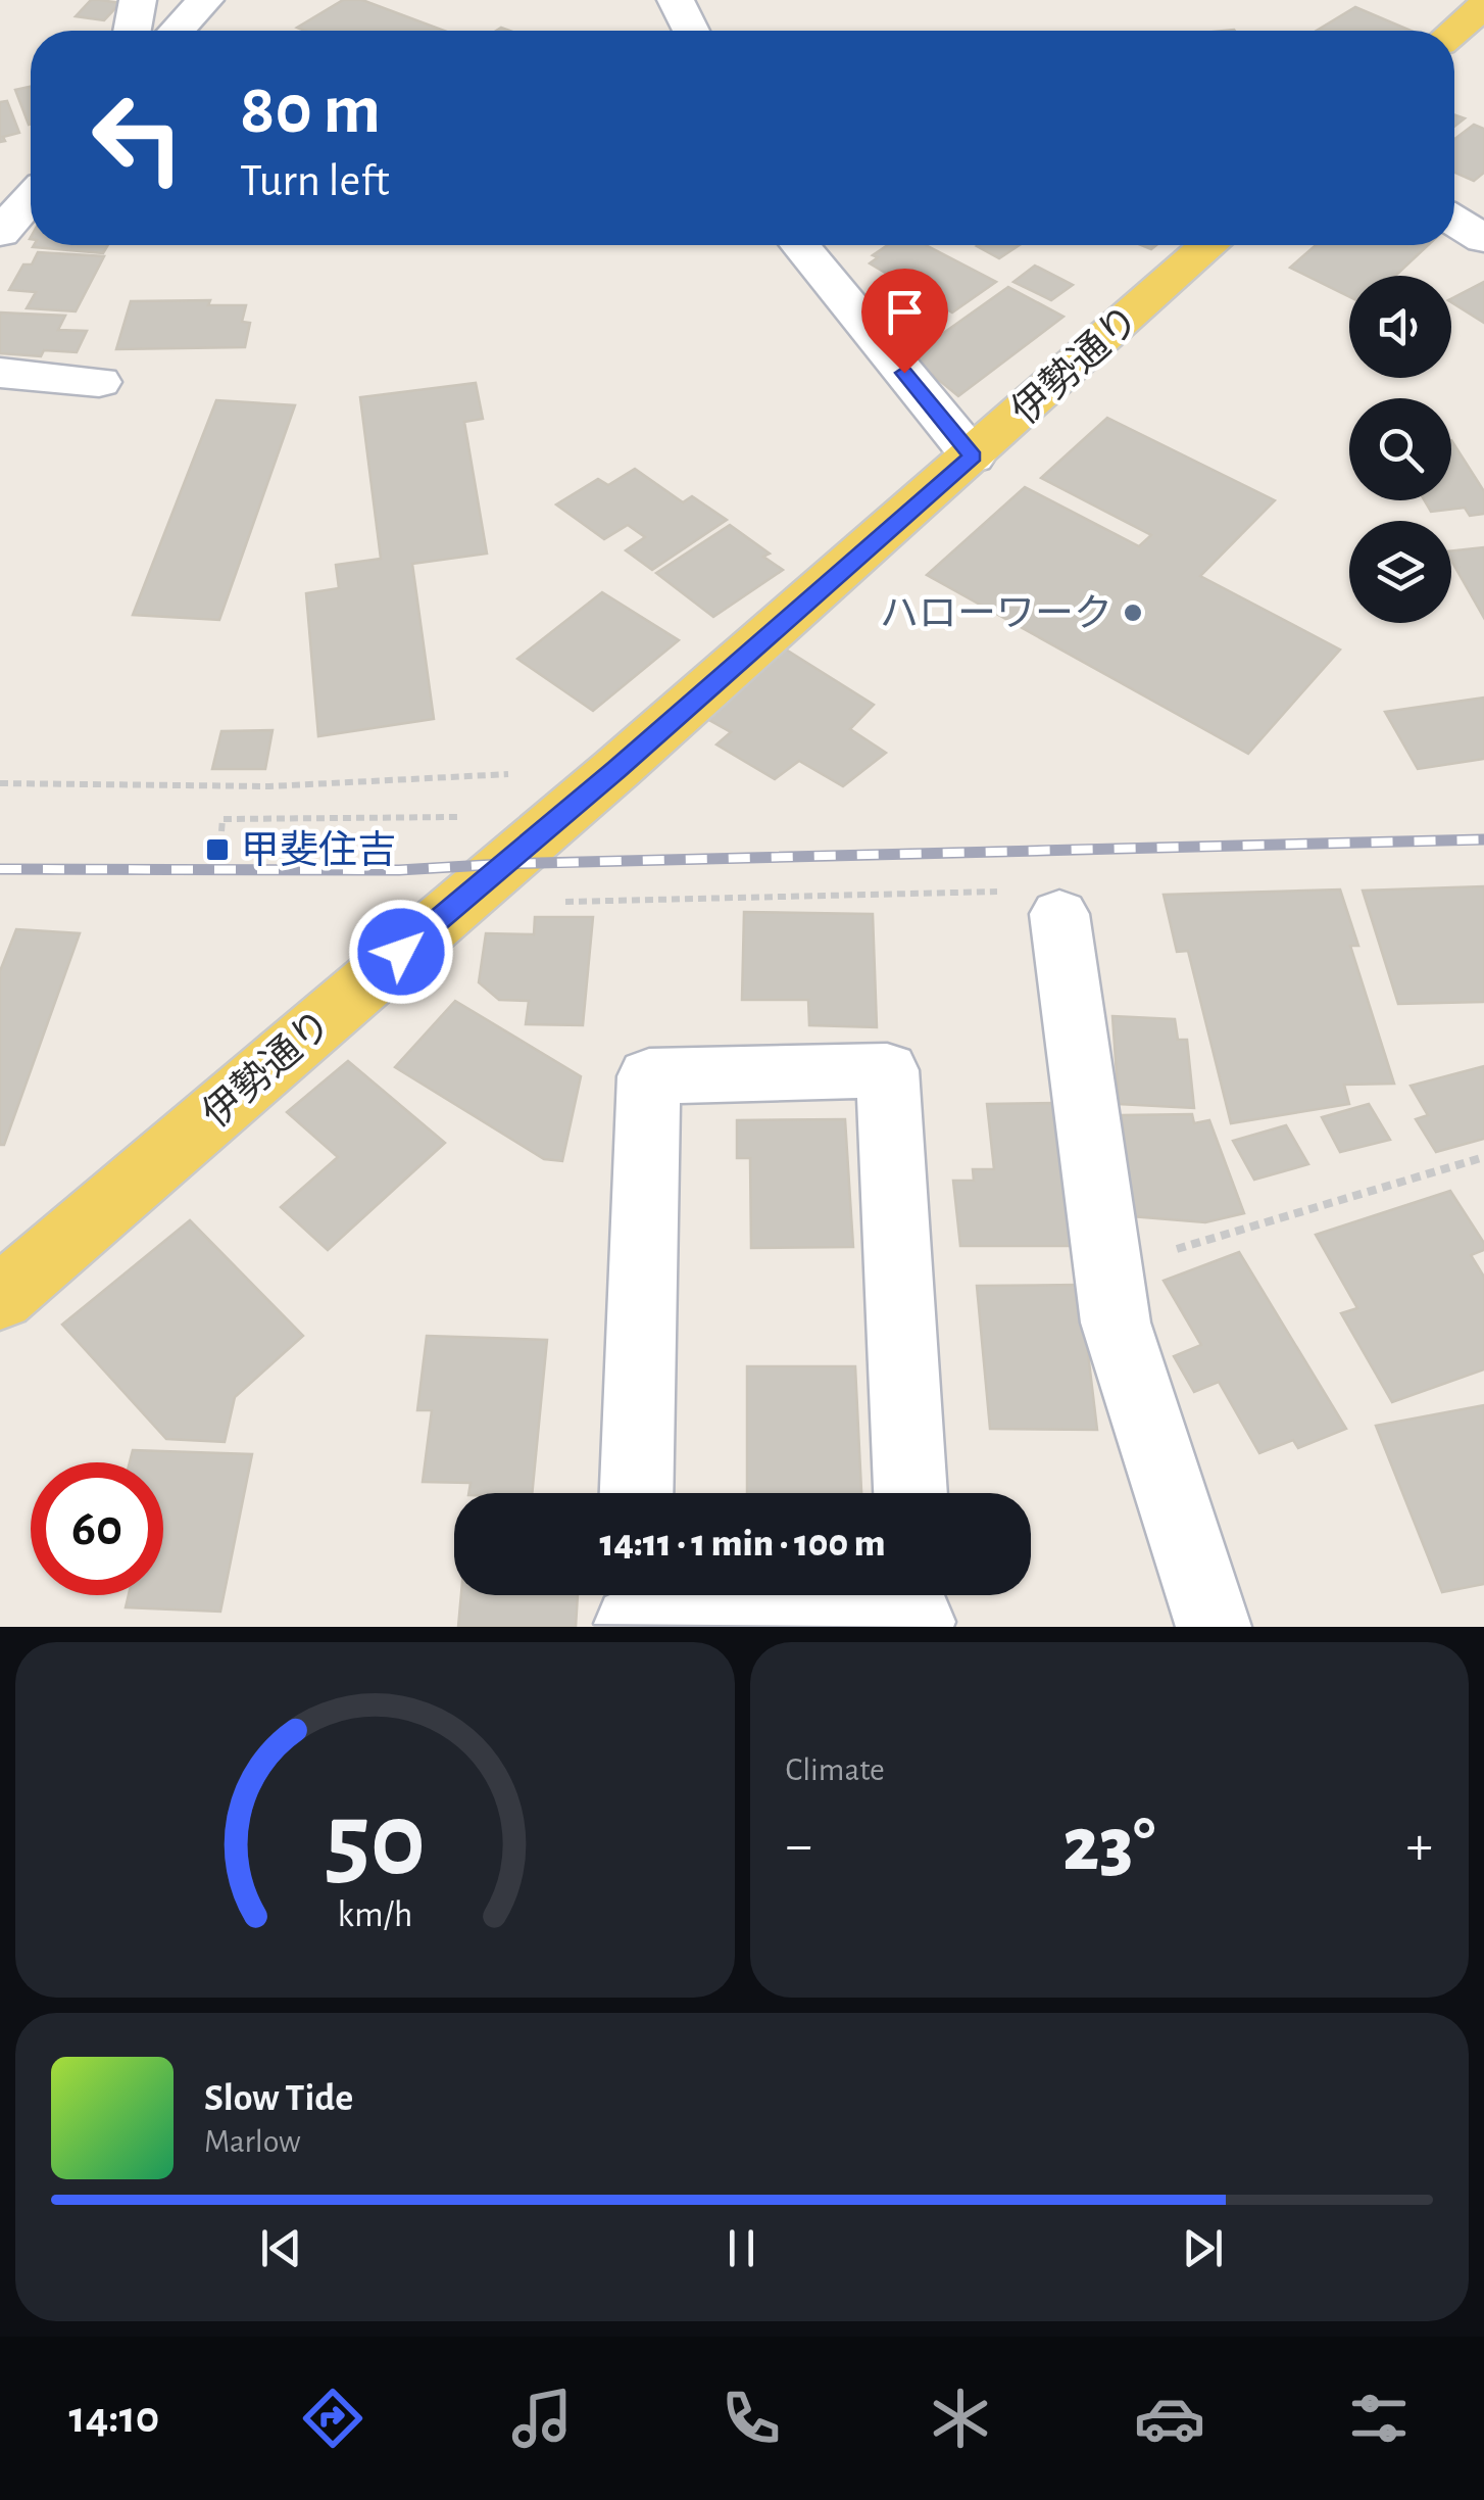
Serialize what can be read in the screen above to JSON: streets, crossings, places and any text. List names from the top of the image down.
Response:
{
  "streets": {
    "main road": ["伊勢通り"]
  },
  "places": {
    "other": ["ハローワーク"],
    "transit": ["甲斐住吉"]
  },
  "page": {
    "turn": ["80 m", "Turn left"],
    "limit": "60",
    "trip": "14:11 · 1 min · 100 m",
    "tile": "Climate",
    "heat": ["−", "23°", "+"],
    "song": ["Slow Tide", "Marlow"],
    "tabs": "14:10",
    "gauge": ["50", "km/h"]
  }
}
